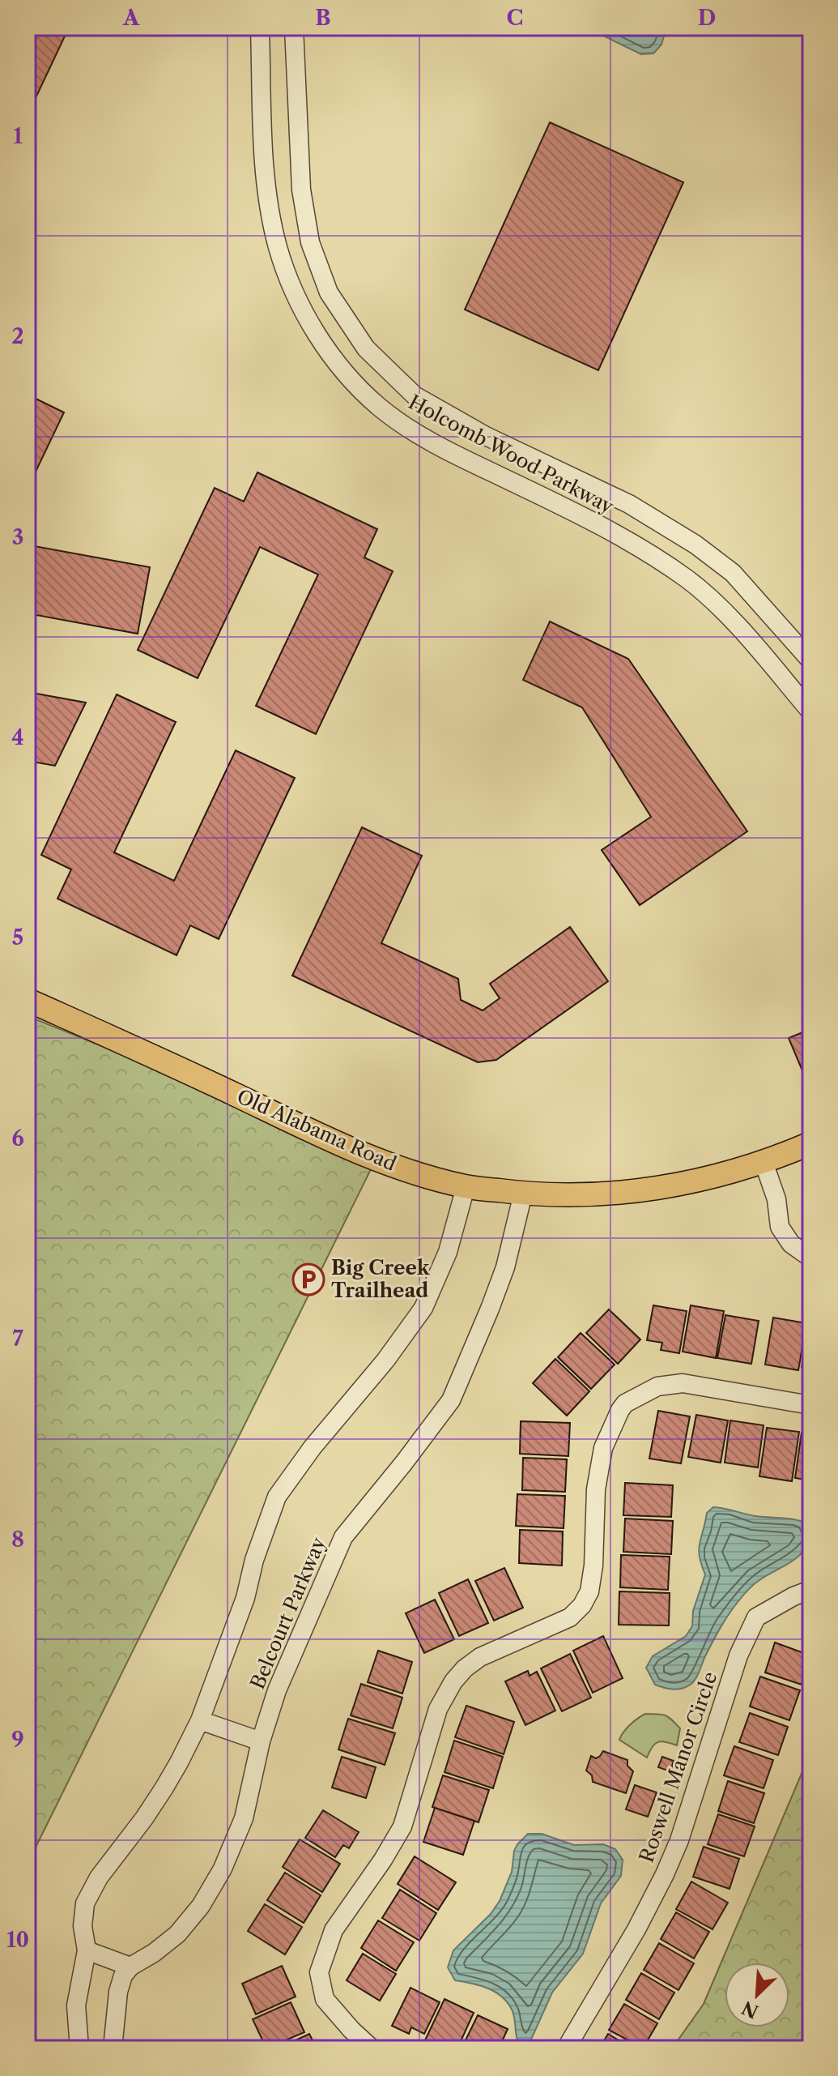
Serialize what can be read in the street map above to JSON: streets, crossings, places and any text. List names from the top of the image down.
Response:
{
  "streets": {
    "main road": ["Old Alabama Road"],
    "street": ["Holcomb Wood Parkway", "Belcourt Parkway", "Roswell Manor Circle"]
  },
  "crossings": [
    ["Old Alabama Road", "Belcourt Parkway"]
  ],
  "places": {
    "parking": ["Big Creek Trailhead"]
  },
  "north": "bottom left",
  "grid": {
    "columns": [
      "A",
      "B",
      "C",
      "D"
    ],
    "rows": [
      "1",
      "2",
      "3",
      "4",
      "5",
      "6",
      "7",
      "8",
      "9",
      "10"
    ]
  }
}
